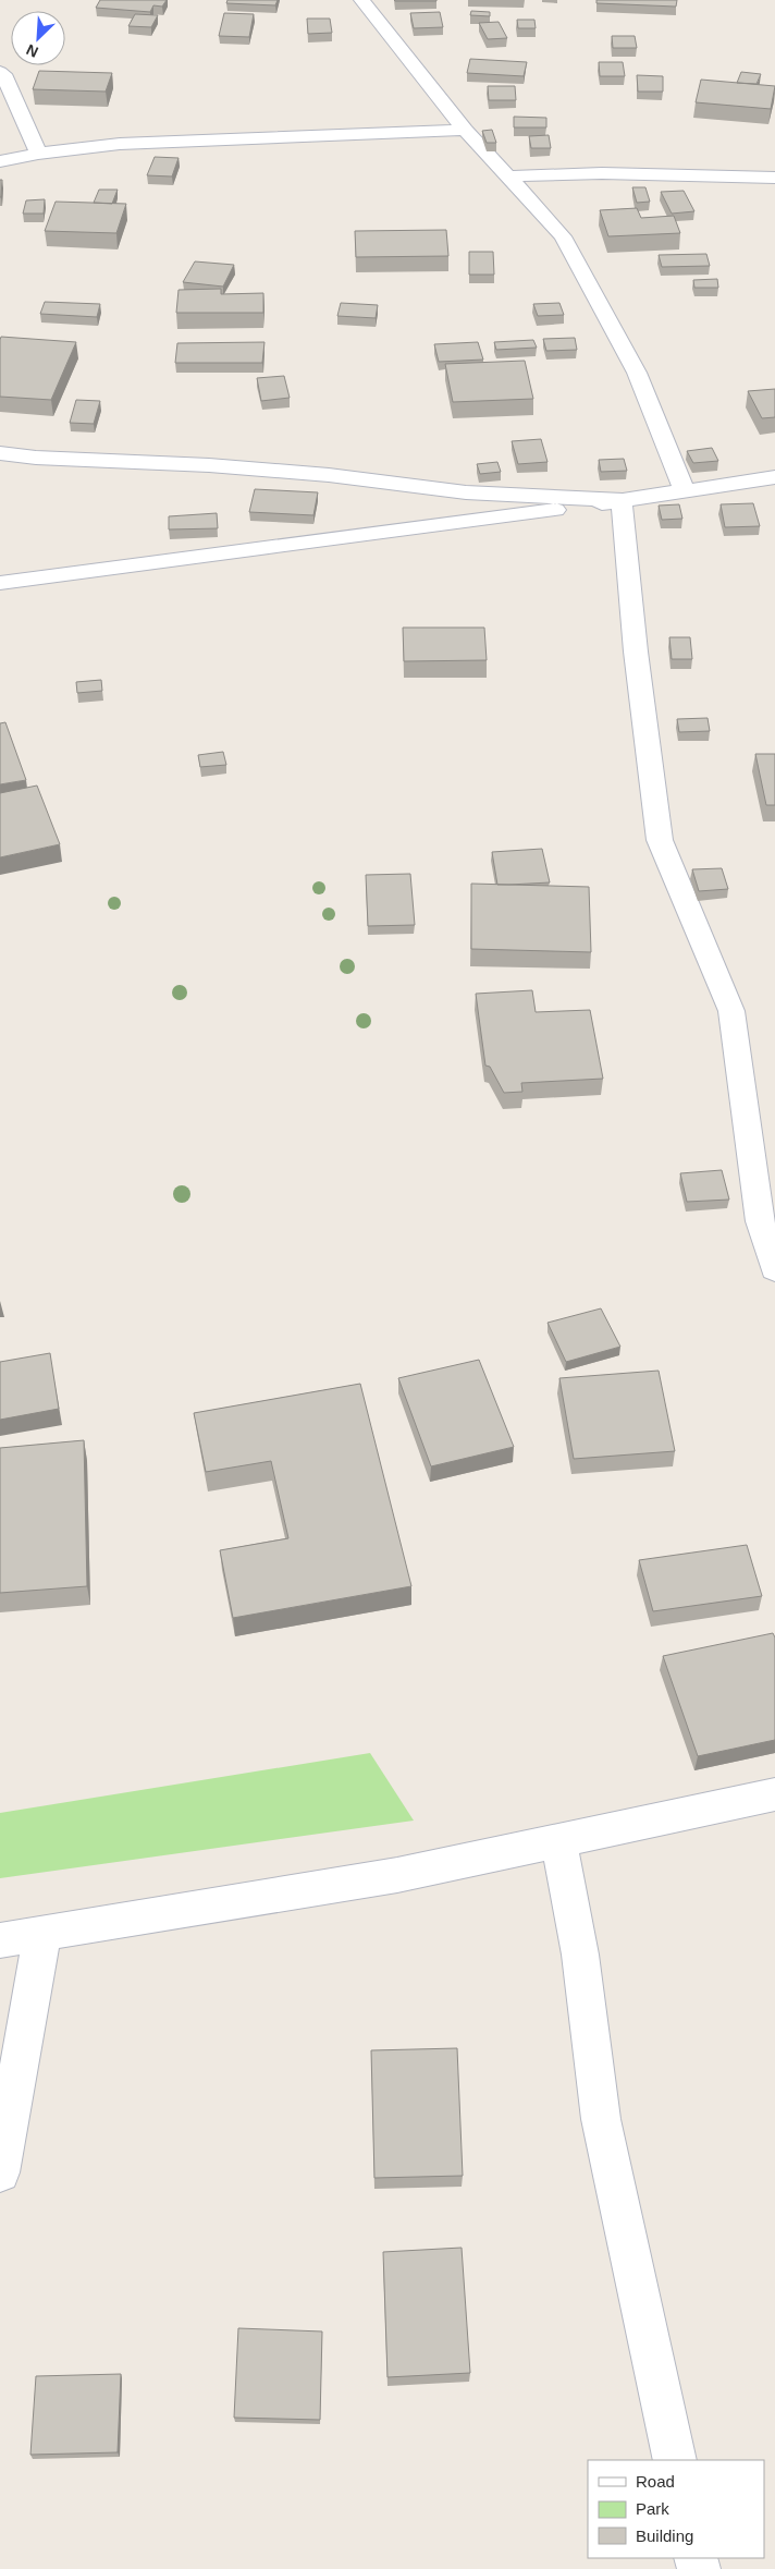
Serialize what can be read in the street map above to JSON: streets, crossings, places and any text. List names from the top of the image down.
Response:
{
  "legend": ["Road", "Park", "Building"],
  "north": "bottom left"
}
